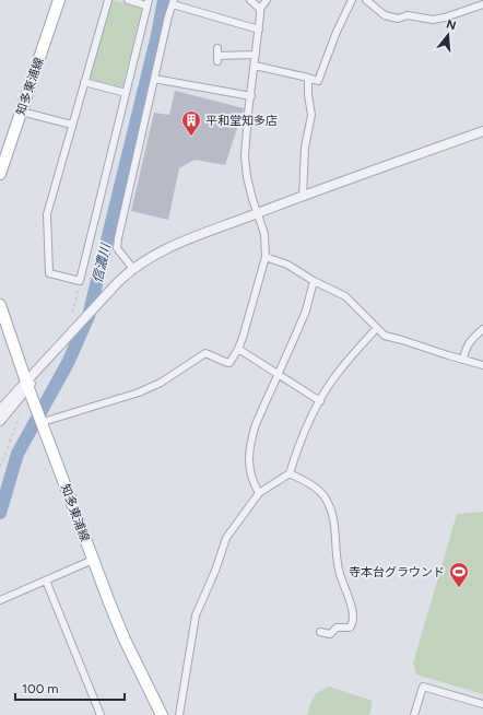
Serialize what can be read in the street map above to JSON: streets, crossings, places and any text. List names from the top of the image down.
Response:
{
  "streets": {
    "main road": ["知多東浦線"]
  },
  "water": ["信濃川"],
  "places": {
    "building": ["平和堂知多店"],
    "sports": ["寺本台グラウンド"]
  },
  "scale_bar": "100 m",
  "north": "top"
}
